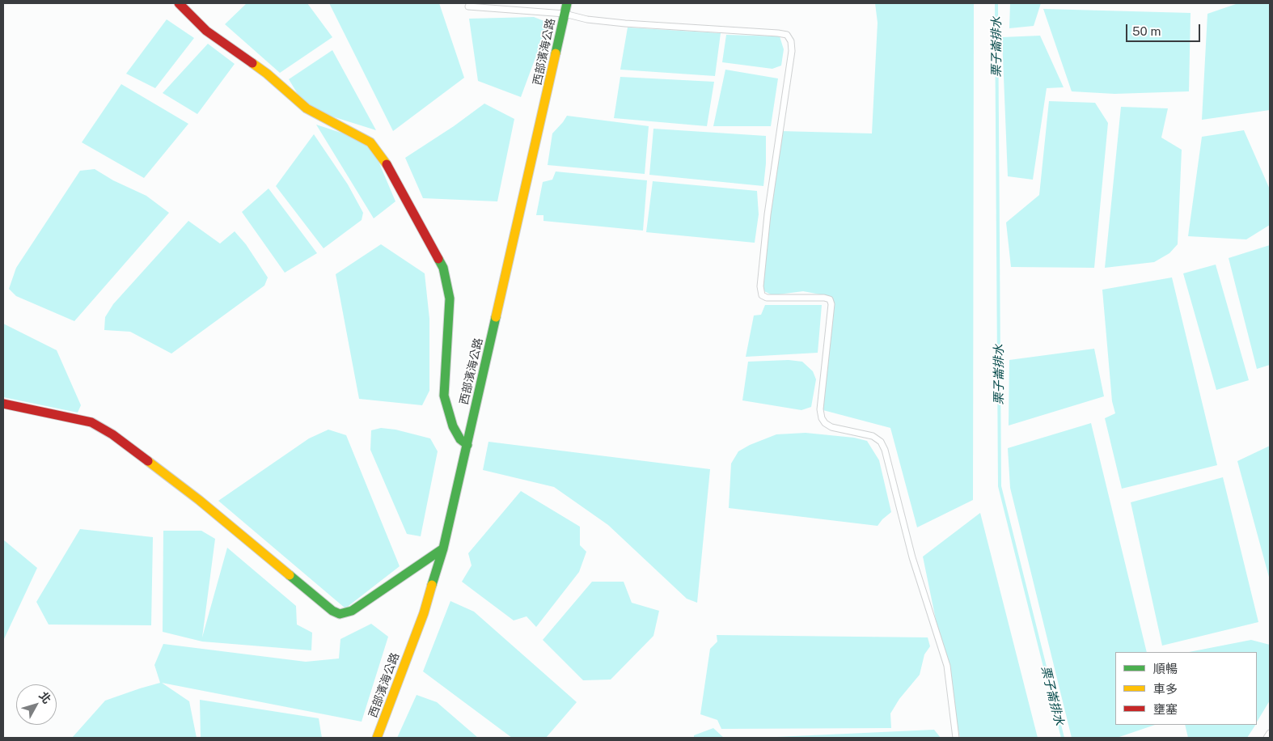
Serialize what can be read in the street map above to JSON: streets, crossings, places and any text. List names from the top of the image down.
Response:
{
  "streets": {
    "street": ["西部濱海公路"]
  },
  "water": ["栗子崙排水"],
  "legend": ["順暢", "車多", "壅塞"],
  "scale_bar": "50 m",
  "north": "top right"
}
